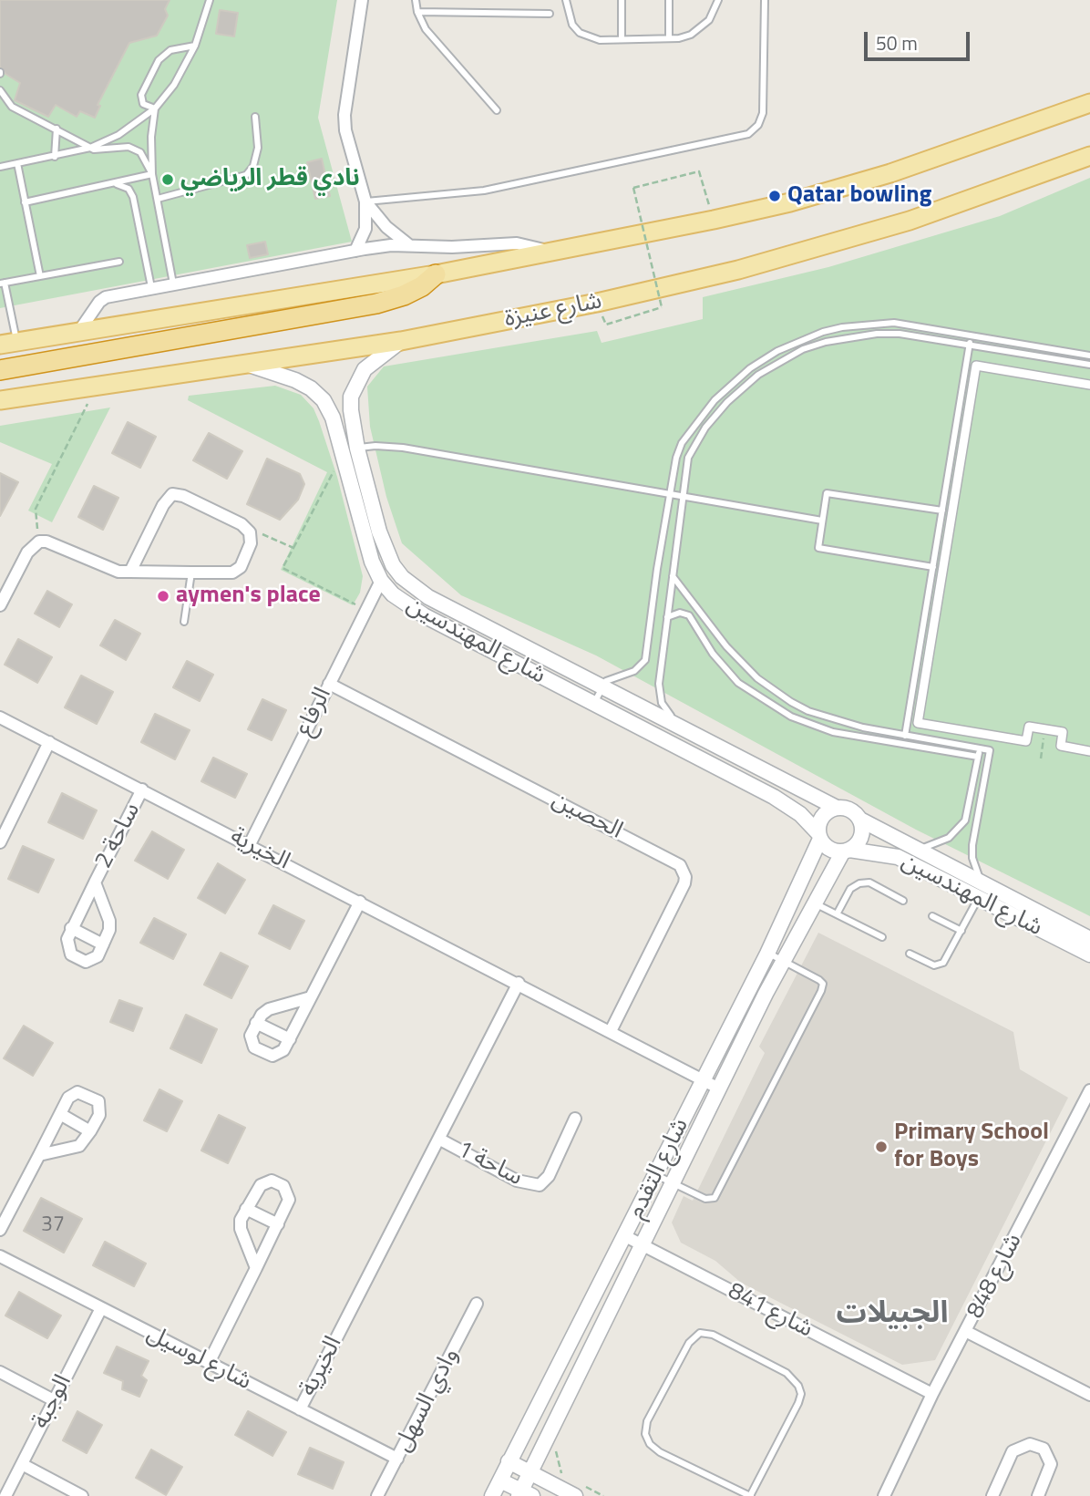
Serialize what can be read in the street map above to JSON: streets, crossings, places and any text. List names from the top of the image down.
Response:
{
  "streets": {
    "main road": ["شارع عنيزة"],
    "street": [
      "شارع المهندسين",
      "الرفاع",
      "الحصين",
      "ساحة 2",
      "الخيرية",
      "ساحة 1",
      "شارع التقدم",
      "شارع 848",
      "شارع 841",
      "شارع لوسيل",
      "وادي السهل",
      "الوجبة"
    ]
  },
  "crossings": [
    ["شارع عنيزة", "شارع المهندسين"],
    ["شارع المهندسين", "الرفاع"],
    ["شارع المهندسين", "شارع التقدم"],
    ["الرفاع", "الحصين"],
    ["الرفاع", "الخيرية"],
    ["الحصين", "الخيرية"],
    ["ساحة 2", "الخيرية"],
    ["الخيرية", "ساحة 1"],
    ["الخيرية", "شارع التقدم"],
    ["الخيرية", "شارع لوسيل"],
    ["شارع التقدم", "شارع 841"],
    ["شارع 848", "شارع 841"],
    ["شارع لوسيل", "وادي السهل"],
    ["شارع لوسيل", "الوجبة"]
  ],
  "districts": ["الجبيلات"],
  "places": [
    "نادي قطر الرياضي",
    "Qatar bowling",
    "aymen's place",
    "Primary School for Boys"
  ],
  "house_numbers": ["37"],
  "scale_bar": "50 m"
}
